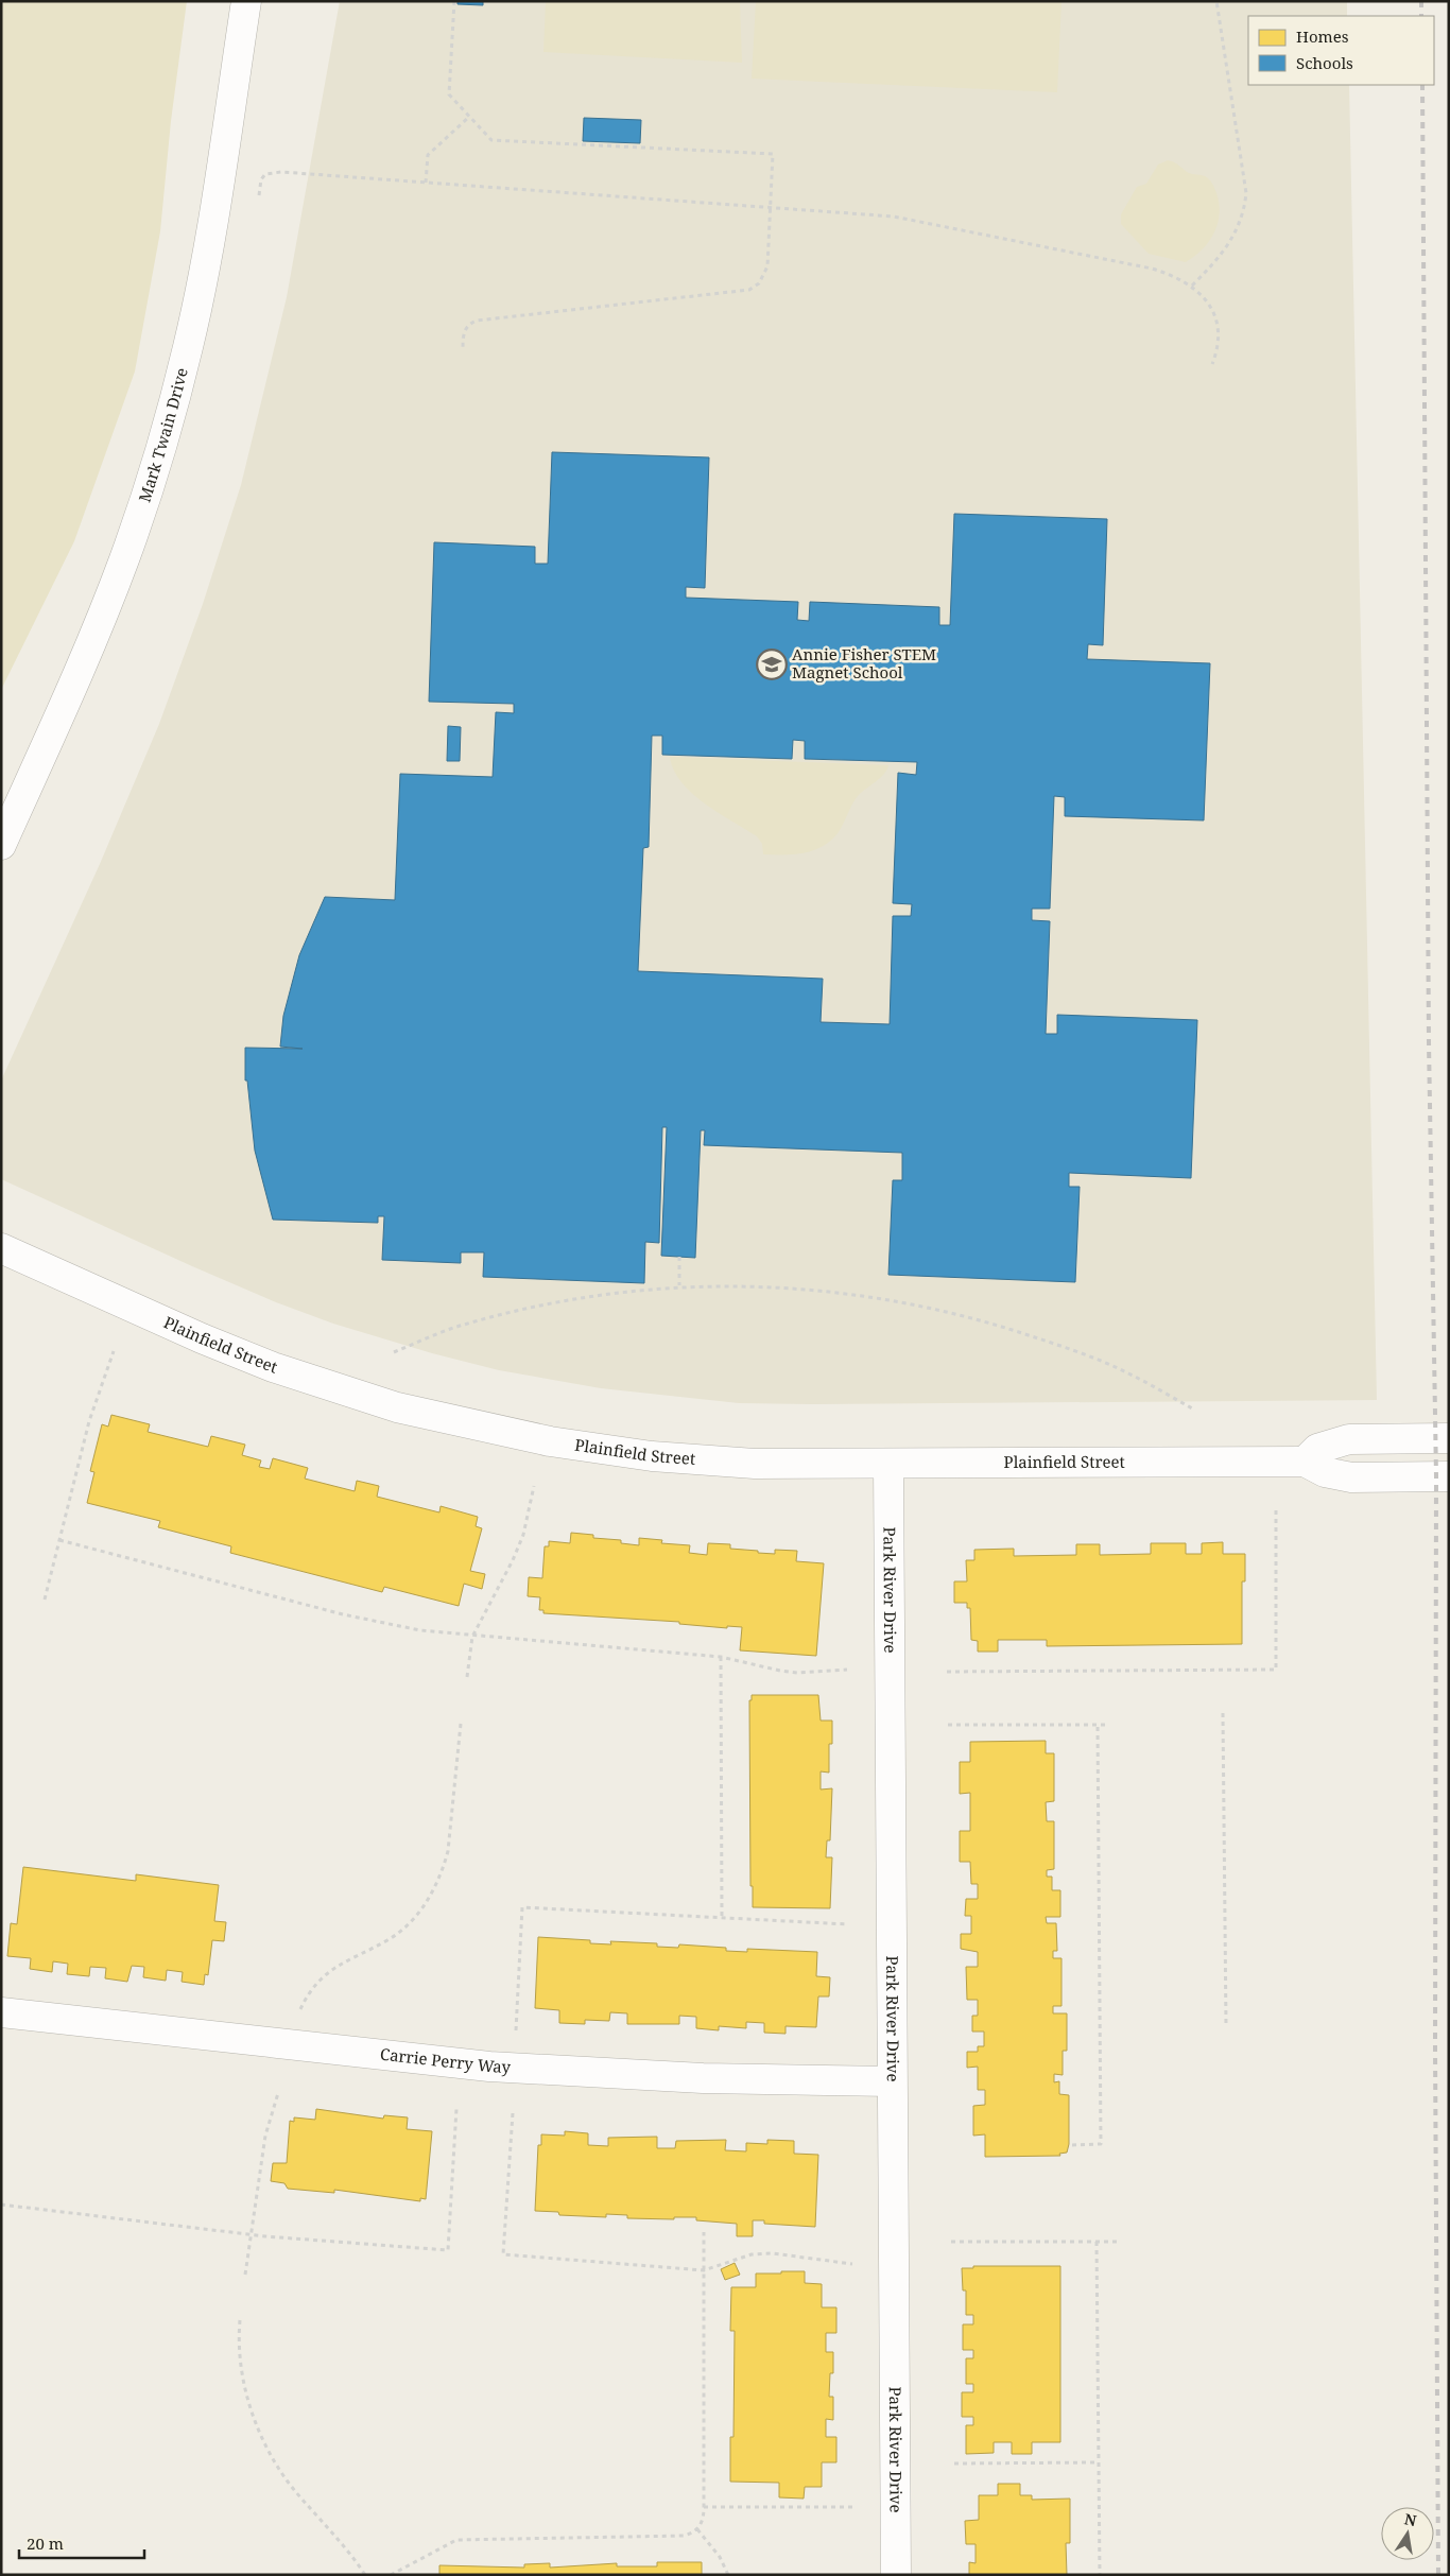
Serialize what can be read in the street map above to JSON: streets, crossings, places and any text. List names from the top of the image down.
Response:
{
  "streets": {
    "street": [
      "Mark Twain Drive",
      "Plainfield Street",
      "Park River Drive",
      "Carrie Perry Way"
    ]
  },
  "crossings": [
    ["Plainfield Street", "Park River Drive"],
    ["Park River Drive", "Carrie Perry Way"]
  ],
  "places": {
    "school or university": ["Annie Fisher STEM Magnet School"]
  },
  "legend": ["Homes", "Schools"],
  "scale_bar": "20 m",
  "north": "top"
}
